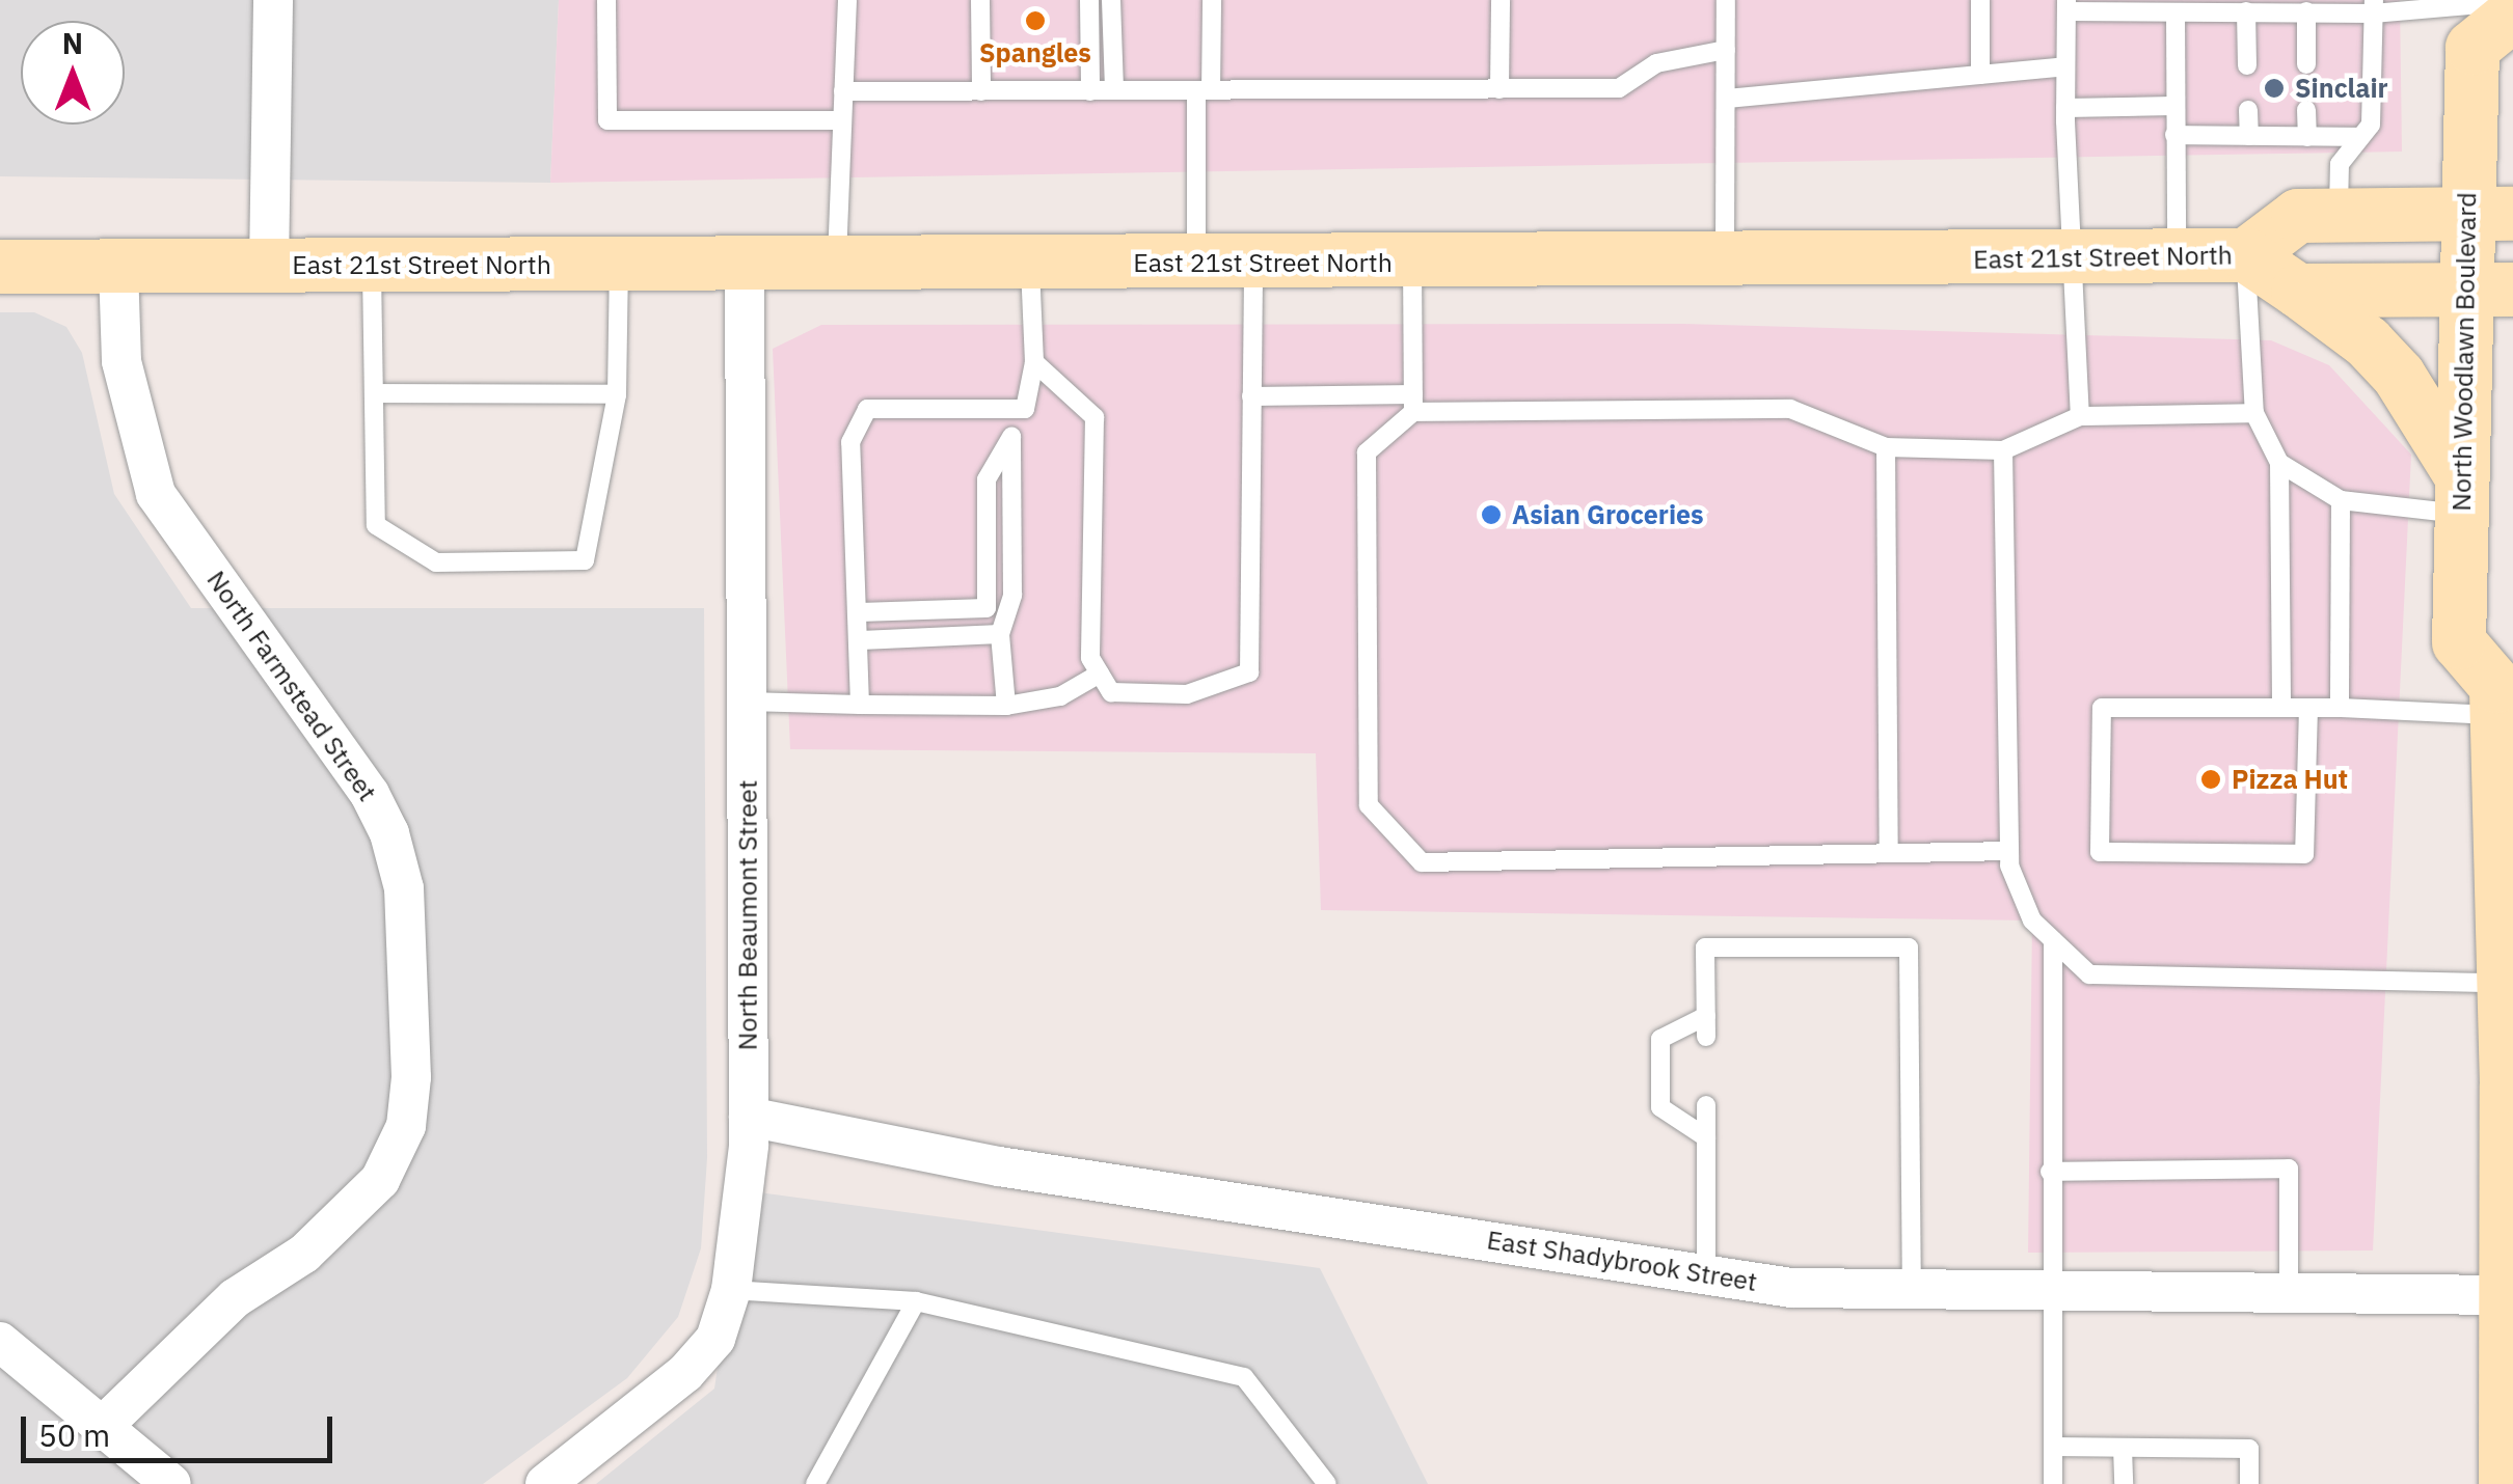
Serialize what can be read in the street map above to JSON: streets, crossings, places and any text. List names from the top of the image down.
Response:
{
  "streets": {
    "main road": ["East 21st Street North", "North Woodlawn Boulevard"],
    "street": ["North Farmstead Street", "North Beaumont Street", "East Shadybrook Street"]
  },
  "crossings": [
    ["East 21st Street North", "North Woodlawn Boulevard"],
    ["East 21st Street North", "North Farmstead Street"],
    ["East 21st Street North", "North Beaumont Street"],
    ["North Beaumont Street", "East Shadybrook Street"]
  ],
  "places": [
    "Spangles",
    "Sinclair",
    "Asian Groceries",
    "Pizza Hut"
  ],
  "scale_bar": "50 m",
  "north": "top"
}
